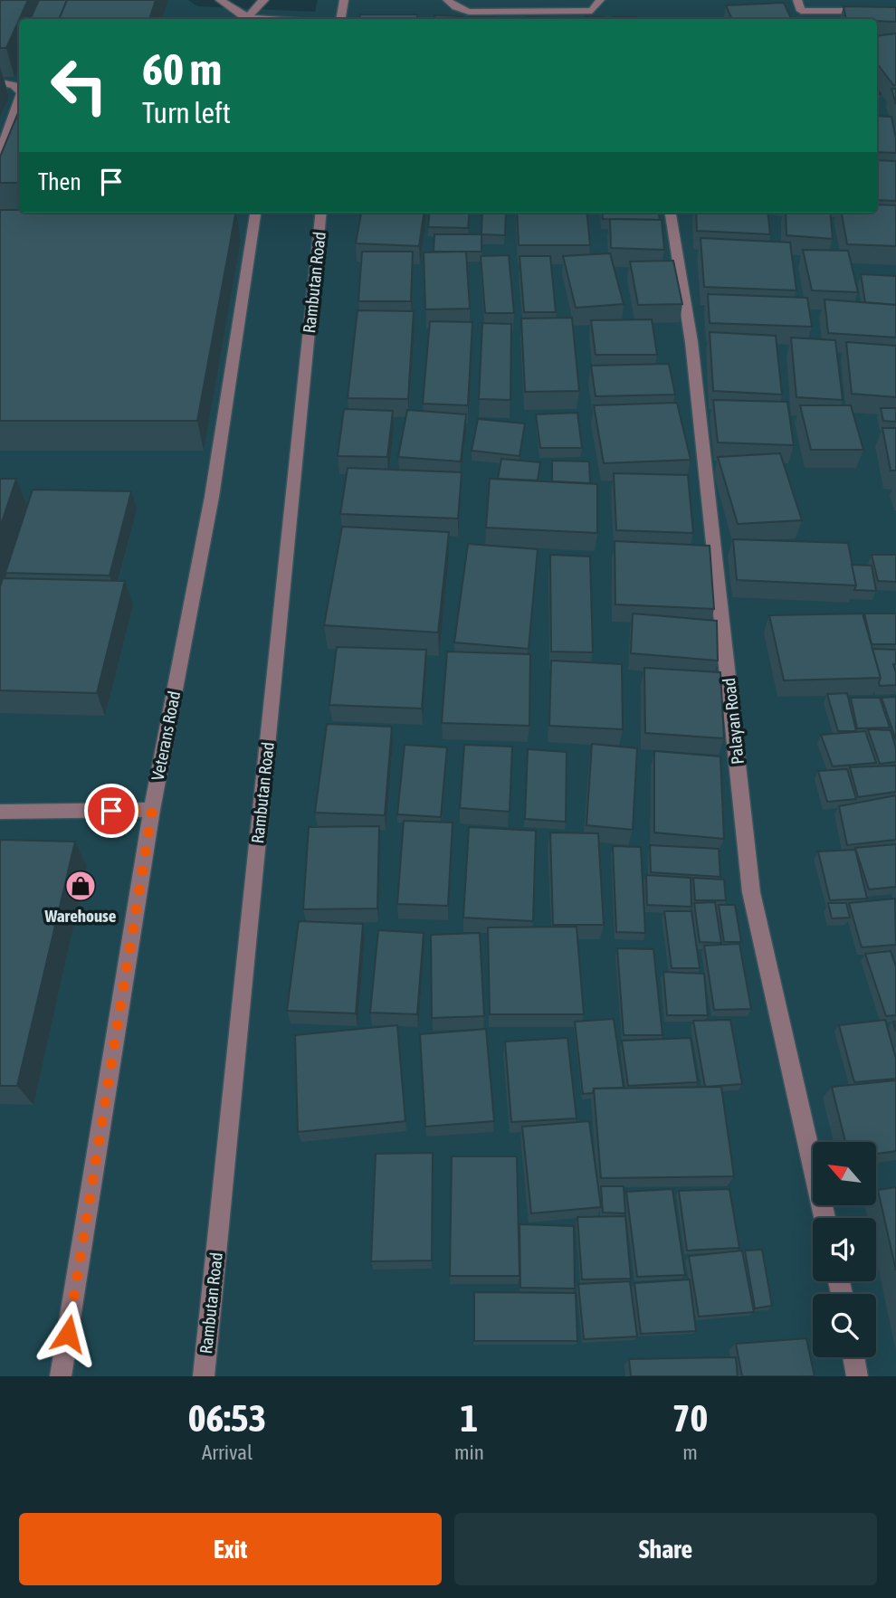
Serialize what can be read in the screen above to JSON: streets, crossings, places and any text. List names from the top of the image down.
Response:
{
  "streets": {
    "street": ["Rambutan Road", "Palayan Road", "Veterans Road"]
  },
  "places": {
    "shop": ["Warehouse"]
  },
  "north": "top left",
  "page": {
    "turn": ["60 m", "Turn left"],
    "then": "Then",
    "eta": [
      "06:53",
      "Arrival",
      "1",
      "min",
      "70",
      "m"
    ],
    "buttons": ["Exit", "Share"]
  }
}
